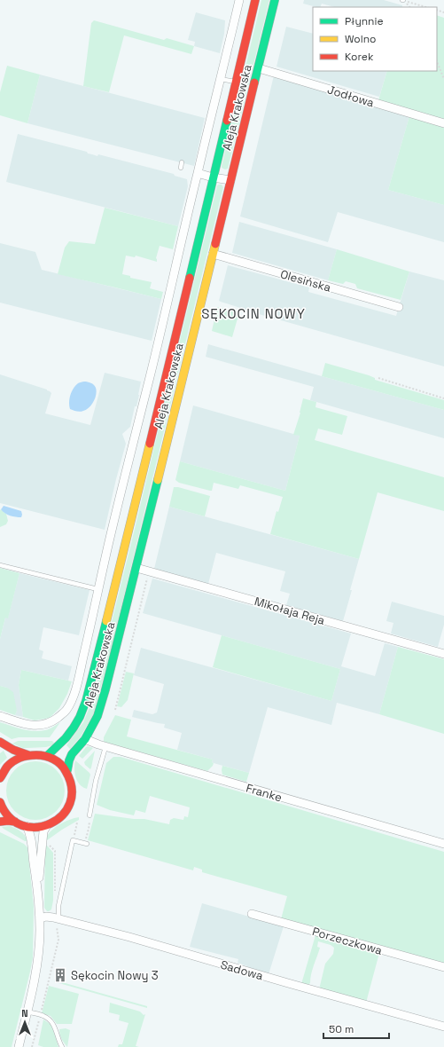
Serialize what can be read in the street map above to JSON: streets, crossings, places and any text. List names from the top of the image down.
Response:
{
  "streets": {
    "main road": ["Aleja Krakowska"],
    "street": [
      "Jodłowa",
      "Olesińska",
      "Mikołaja Reja",
      "Franke",
      "Porzeczkowa",
      "Sadowa"
    ]
  },
  "crossings": [
    ["Jodłowa", "Aleja Krakowska"],
    ["Aleja Krakowska", "Olesińska"],
    ["Aleja Krakowska", "Mikołaja Reja"],
    ["Aleja Krakowska", "Franke"]
  ],
  "districts": ["SĘKOCIN NOWY"],
  "places": {
    "building": ["Sękocin Nowy 3"]
  },
  "legend": ["Płynnie", "Wolno", "Korek"],
  "scale_bar": "50 m",
  "north": "top"
}
